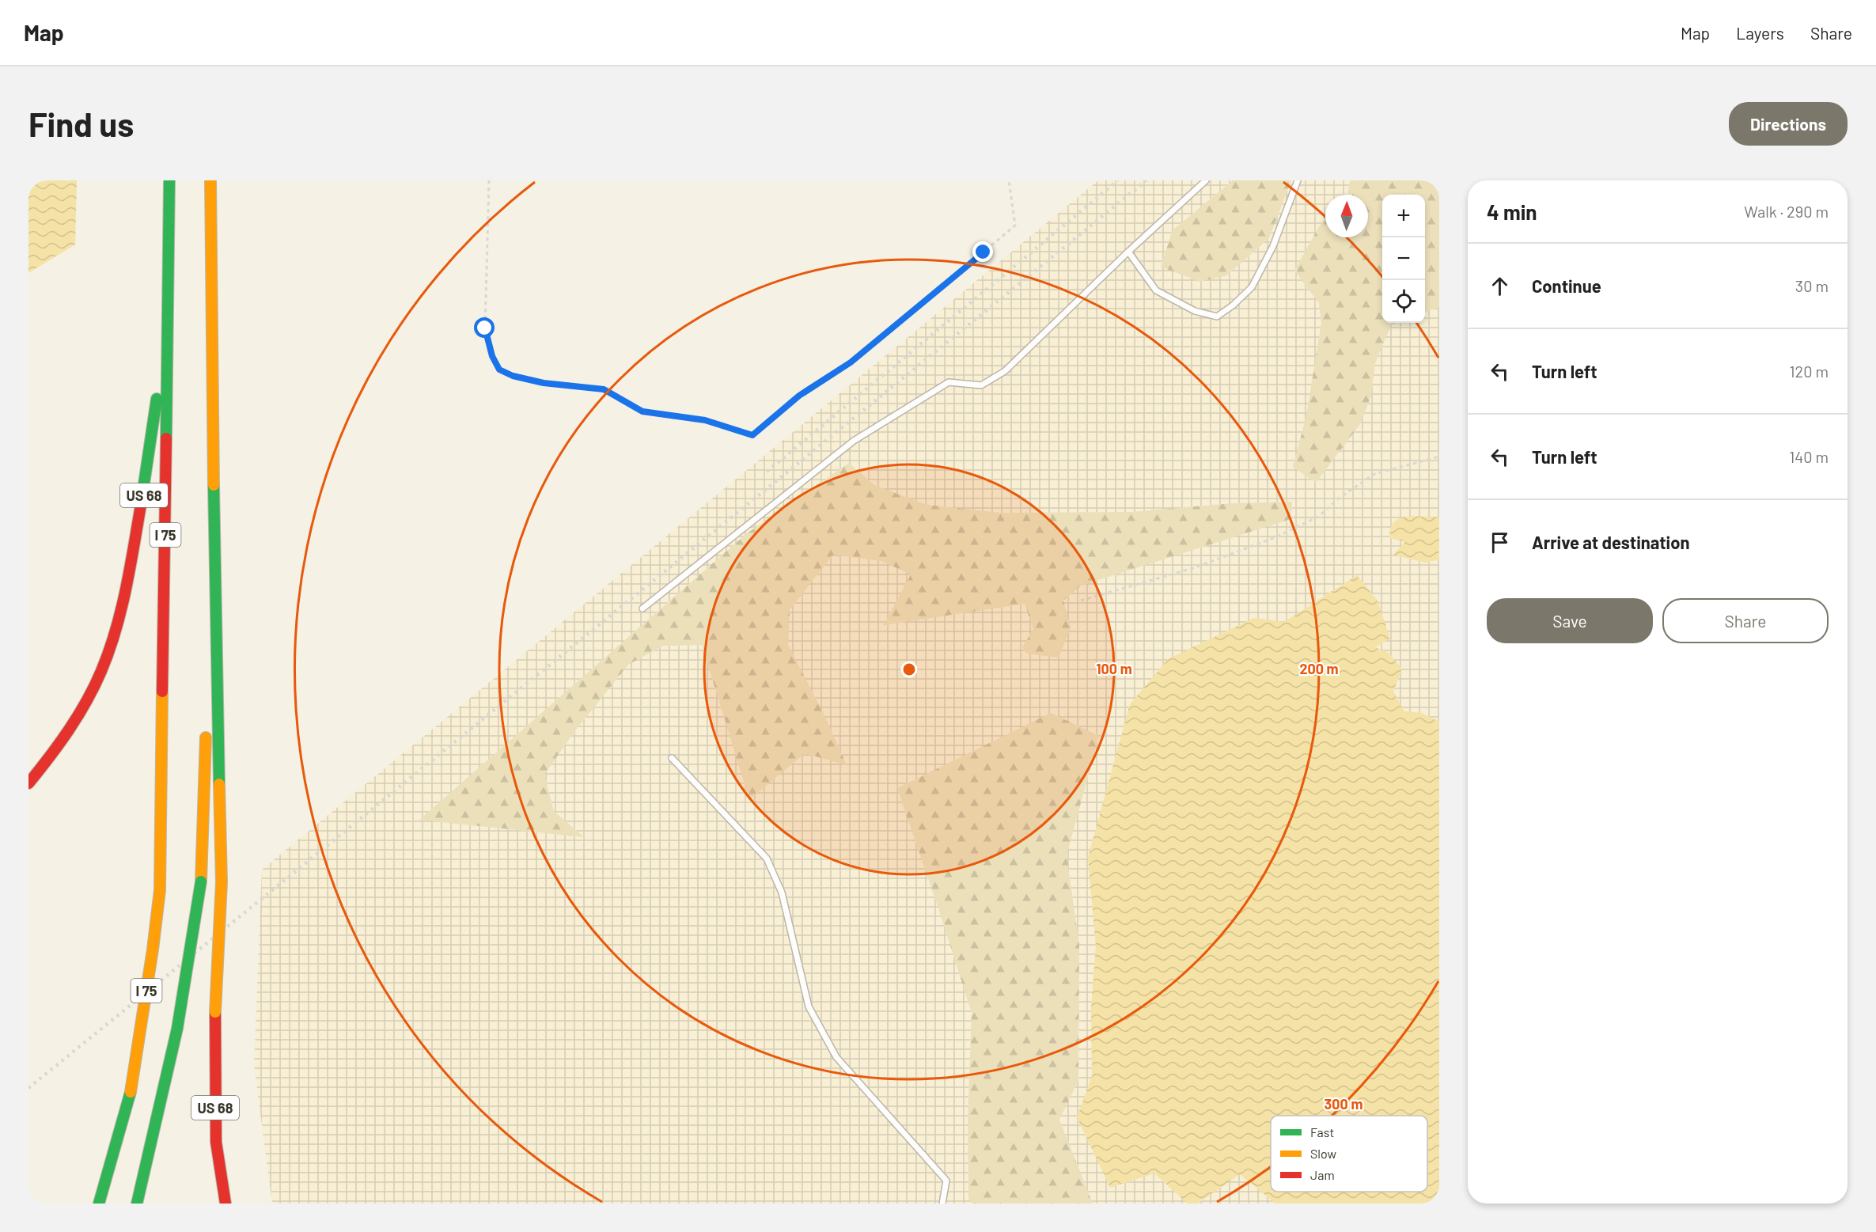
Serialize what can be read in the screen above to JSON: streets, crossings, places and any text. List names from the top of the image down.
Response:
{
  "streets": {
    "highway": ["US 68", "I 75"]
  },
  "crossings": [
    ["US 68", "I 75"]
  ],
  "legend": ["Fast", "Slow", "Jam"],
  "north": "top",
  "page": {
    "header": "Map",
    "nav": ["Map", "Layers", "Share"],
    "buttons": [
      "Directions",
      ["Save", "Share"]
    ],
    "title": "Find us",
    "heading": ["4 min", "Walk · 290 m"],
    "map_buttons": ["+", "−"],
    "list": [
      ["Continue", "30 m"],
      ["Turn left", "120 m"],
      ["Turn left", "140 m"],
      "Arrive at destination"
    ]
  },
  "rings": ["100 m", "200 m", "300 m"]
}
